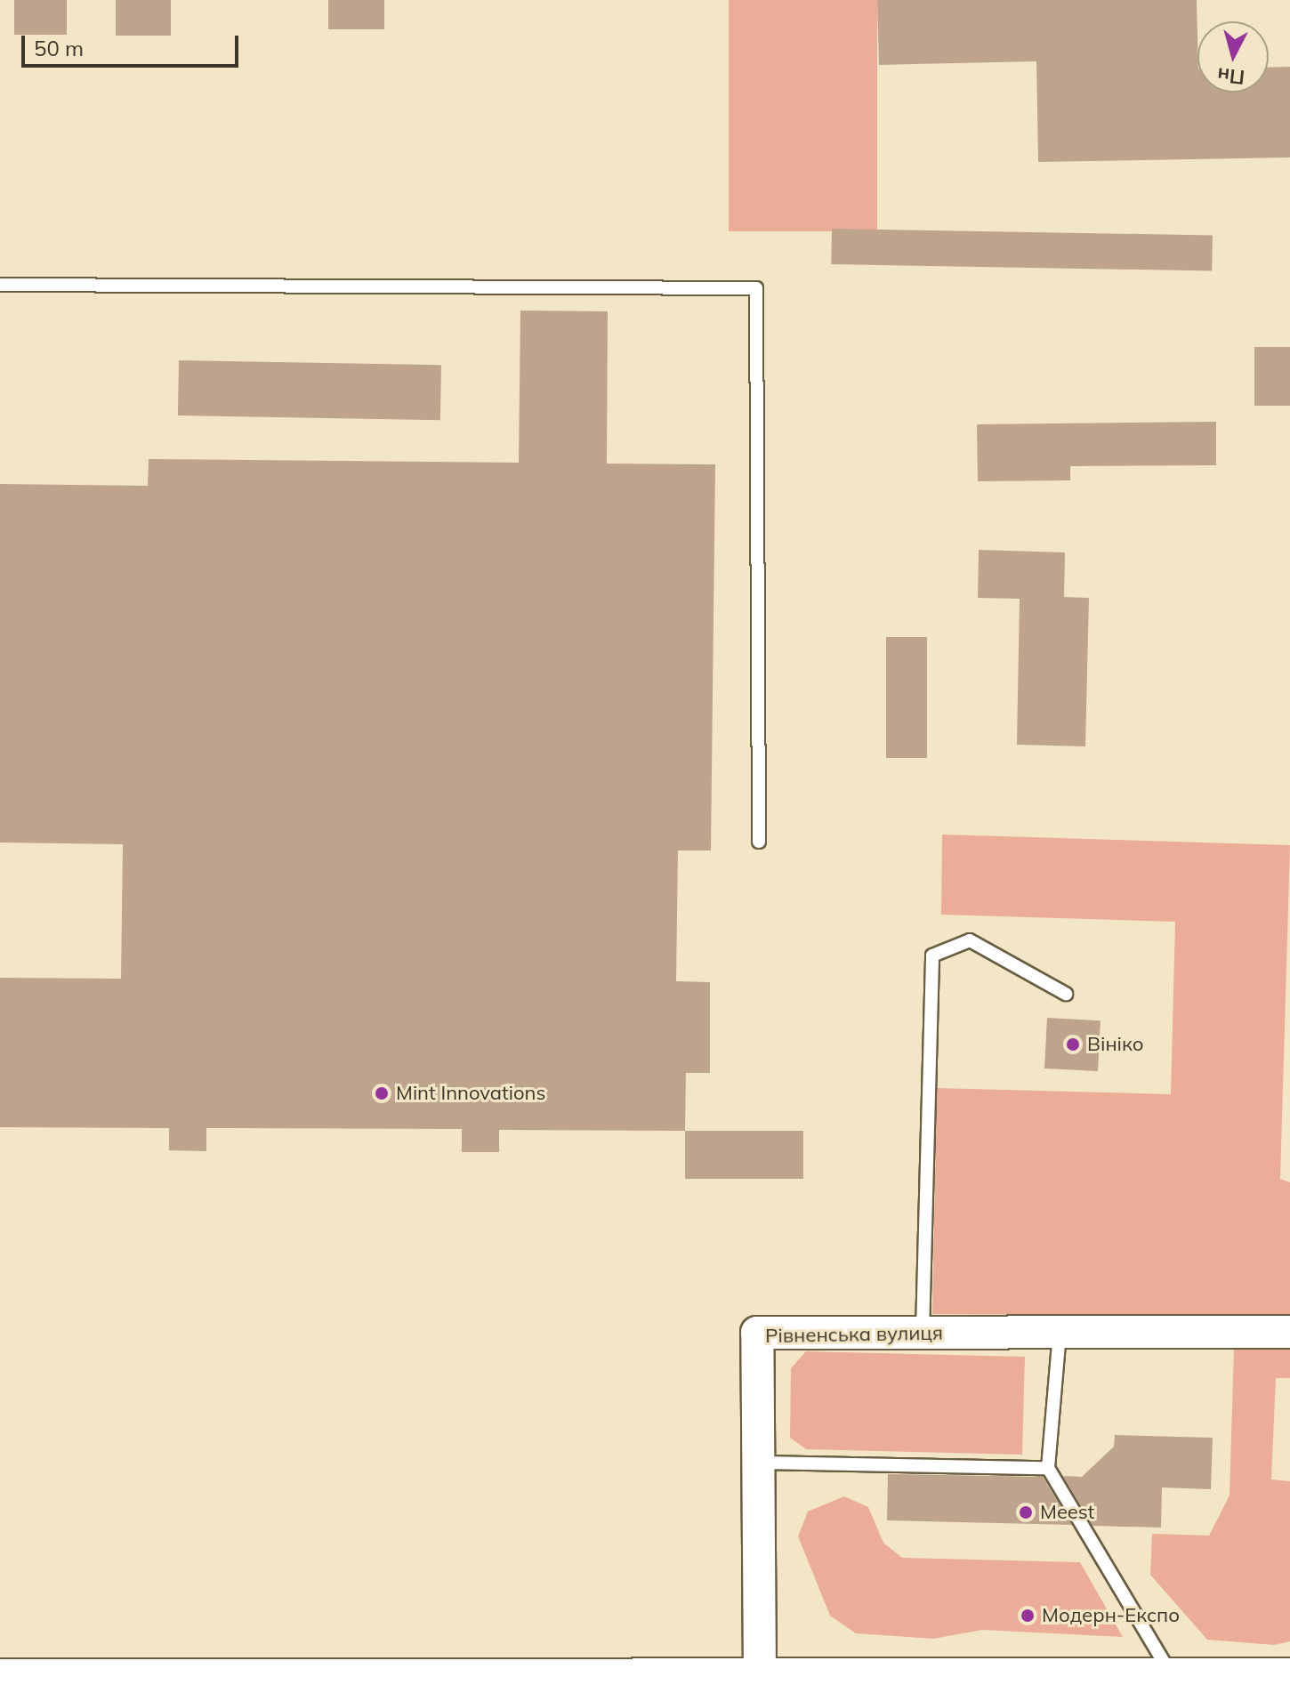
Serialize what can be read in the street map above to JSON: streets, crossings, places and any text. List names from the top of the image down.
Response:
{
  "streets": {
    "street": ["Рівненська вулиця"]
  },
  "places": [
    "Вініко",
    "Mint Innovations",
    "Meest",
    "Модерн-Експо"
  ],
  "scale_bar": "50 m",
  "north": "bottom"
}
